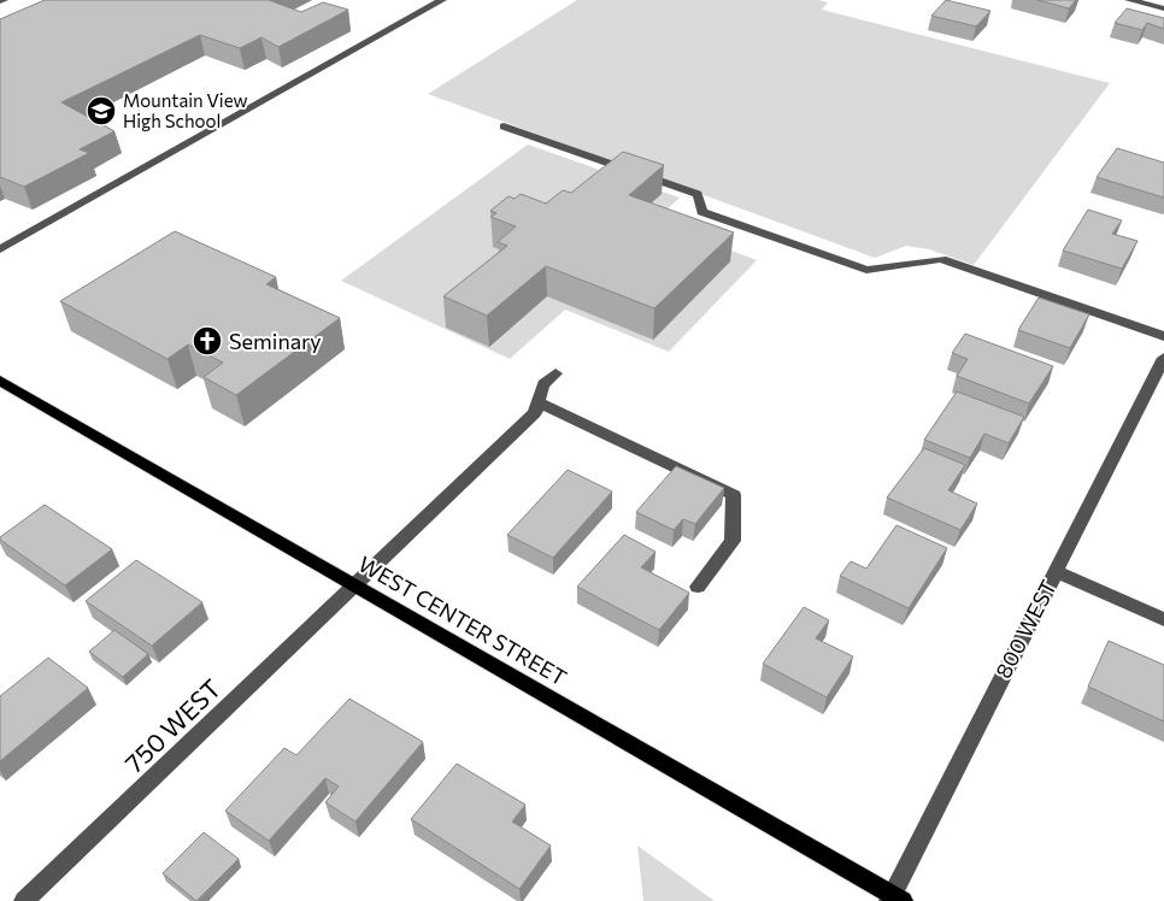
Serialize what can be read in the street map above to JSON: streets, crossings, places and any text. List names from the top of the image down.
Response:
{
  "streets": {
    "main road": ["WEST CENTER STREET"],
    "street": ["800 WEST", "750 WEST"]
  },
  "crossings": [
    ["WEST CENTER STREET", "800 WEST"],
    ["WEST CENTER STREET", "750 WEST"]
  ],
  "places": {
    "school or university": ["Mountain View High School"],
    "church": ["Seminary"]
  }
}
